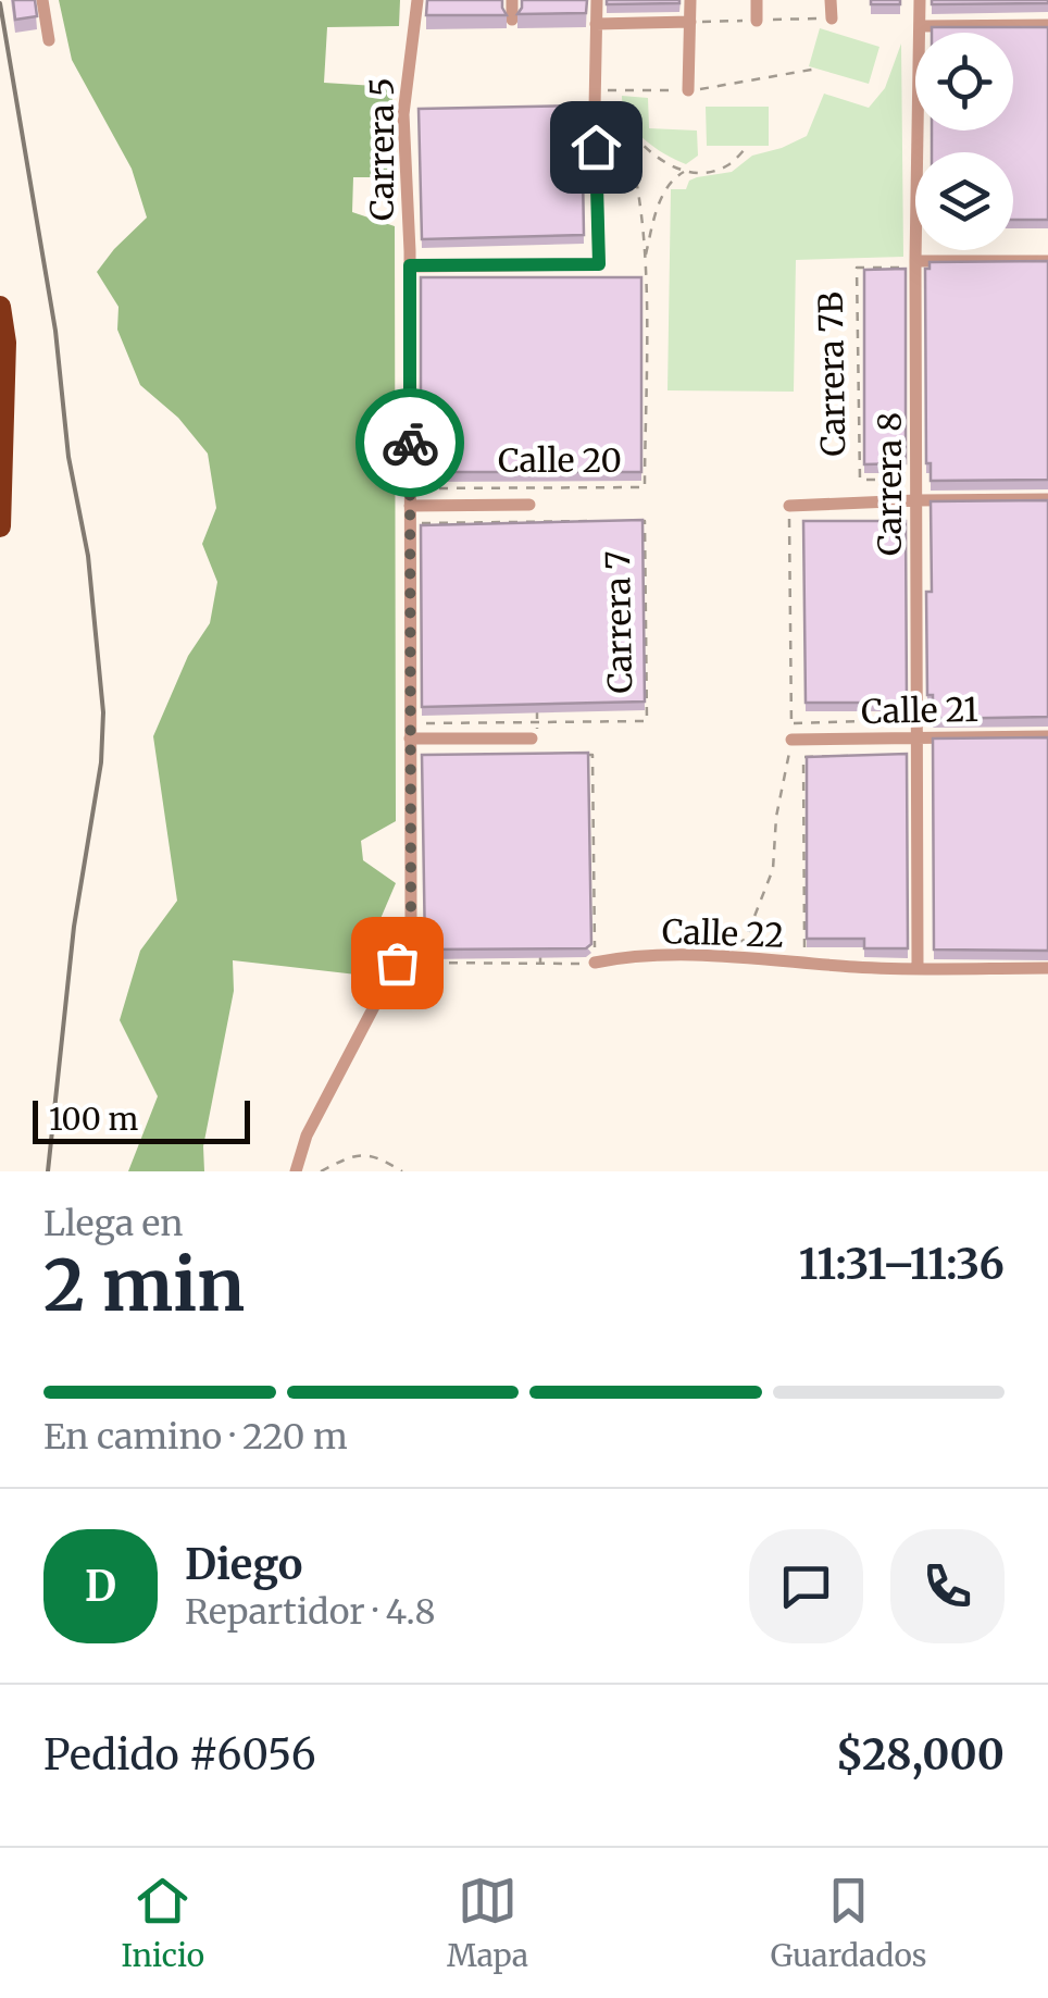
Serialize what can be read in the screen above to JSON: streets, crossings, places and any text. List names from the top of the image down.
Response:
{
  "streets": {
    "street": [
      "Carrera 5",
      "Calle 20",
      "Carrera 8",
      "Calle 21",
      "Calle 22"
    ],
    "path": ["Carrera 7B", "Carrera 7"]
  },
  "crossings": [
    ["Carrera 5", "Calle 20"],
    ["Carrera 7B", "Carrera 8"],
    ["Calle 20", "Carrera 7"],
    ["Carrera 8", "Calle 21"],
    ["Carrera 8", "Calle 22"]
  ],
  "scale_bar": "100 m",
  "page": {
    "scale": "100 m",
    "heading": ["2 min", "Llega en", "11:31–11:36"],
    "panel": [
      "Diego",
      "Repartidor · 4.8",
      "Pedido #6056",
      "$28,000"
    ],
    "bar": "En camino · 220 m",
    "round": "D",
    "tabs": ["Inicio", "Mapa", "Guardados"]
  }
}
